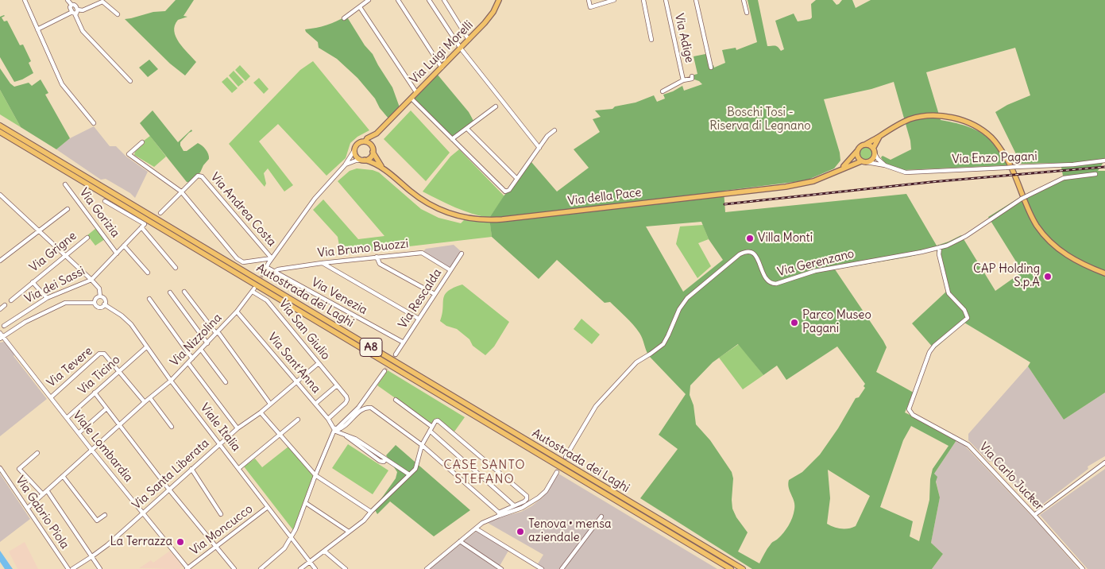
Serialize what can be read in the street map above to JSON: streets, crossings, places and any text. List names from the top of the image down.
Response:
{
  "streets": {
    "highway": ["Autostrada dei Laghi", "A8"],
    "main road": ["Via Luigi Morelli", "Via della Pace"],
    "street": [
      "Via Adige",
      "Via Enzo Pagani",
      "Via Andrea Costa",
      "Via Gorizia",
      "Via Bruno Buozzi",
      "Via Grigne",
      "Via Gerenzano",
      "Via dei Sassi",
      "Via Venezia",
      "Via Rescalda",
      "Via San Giulio",
      "Via Nizzolina",
      "Via Sant'Anna",
      "Via Tevere",
      "Via Ticino",
      "Viale Italia",
      "Viale Lombardia",
      "Via Santa Liberata",
      "Via Carlo Jucker",
      "Via Gabrio Piola",
      "Via Moncucco"
    ]
  },
  "crossings": [
    ["Via Enzo Pagani", "Via della Pace"],
    ["Via Gorizia", "Via dei Sassi"],
    ["Via Bruno Buozzi", "Via Venezia"],
    ["Via Bruno Buozzi", "Via Rescalda"],
    ["Via Grigne", "Via dei Sassi"],
    ["Via Grigne", "Viale Italia"],
    ["Via Gerenzano", "Via Carlo Jucker"],
    ["Via dei Sassi", "Viale Italia"],
    ["Via Venezia", "Via Rescalda"],
    ["Via San Giulio", "Via Nizzolina"],
    ["Via San Giulio", "Via Sant'Anna"],
    ["Via San Giulio", "Via Santa Liberata"],
    ["Via Nizzolina", "Via Sant'Anna"],
    ["Via Nizzolina", "Viale Italia"],
    ["Via Nizzolina", "Viale Lombardia"],
    ["Via Nizzolina", "Via Gabrio Piola"],
    ["Via Sant'Anna", "Via Santa Liberata"],
    ["Via Tevere", "Via Ticino"],
    ["Via Tevere", "Viale Lombardia"],
    ["Via Ticino", "Viale Italia"],
    ["Via Ticino", "Viale Lombardia"],
    ["Viale Italia", "Via Santa Liberata"],
    ["Viale Italia", "Via Moncucco"],
    ["Viale Lombardia", "Via Santa Liberata"],
    ["Viale Lombardia", "Via Moncucco"]
  ],
  "districts": ["CASE SANTO STEFANO"],
  "parks": ["Boschi Tosi - Riserva di Legnano"],
  "places": [
    "Villa Monti",
    "CAP Holding S.p.A",
    "Parco Museo Pagani",
    "Tenova • mensa aziendale",
    "La Terrazza"
  ]
}
